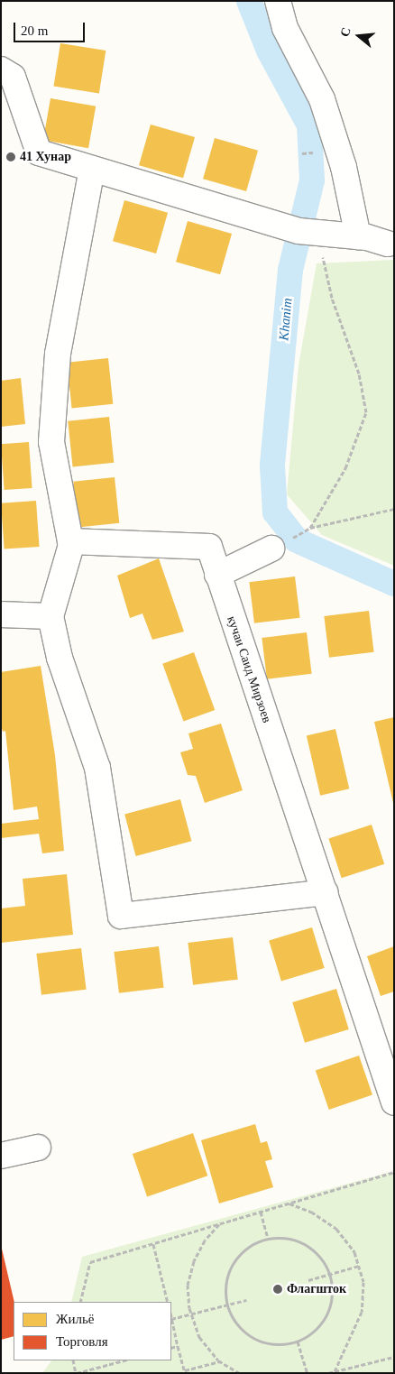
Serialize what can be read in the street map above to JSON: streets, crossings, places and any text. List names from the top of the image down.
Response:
{
  "streets": {
    "street": ["кучаи Саид Мирзоев"]
  },
  "water": ["Khanim"],
  "places": ["41 Хунар", "Флагшток"],
  "legend": ["Жильё", "Торговля"],
  "scale_bar": "20 m",
  "north": "left"
}
